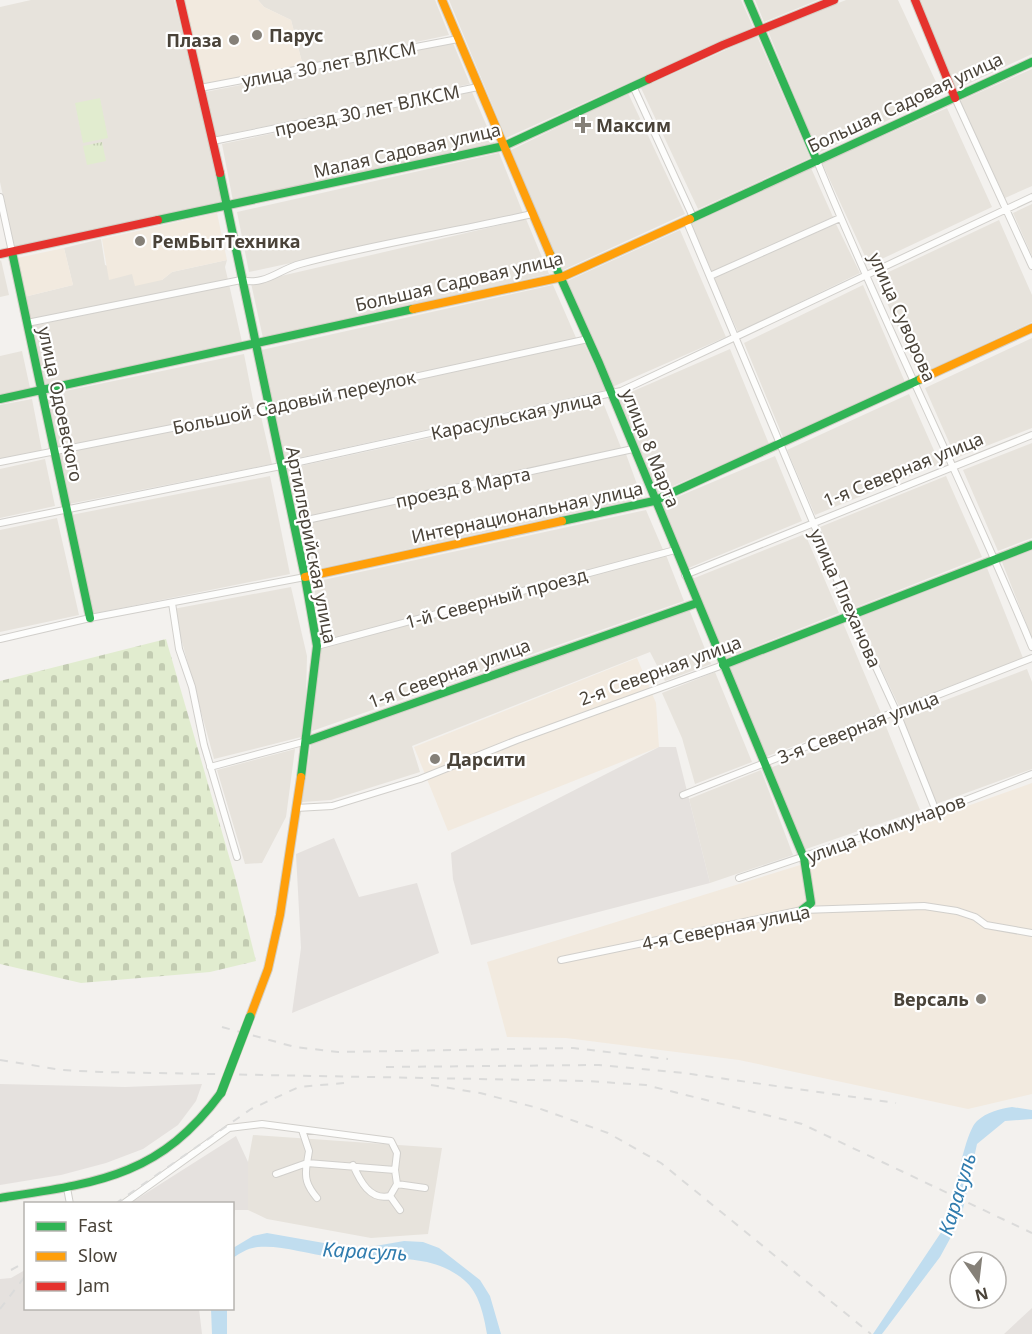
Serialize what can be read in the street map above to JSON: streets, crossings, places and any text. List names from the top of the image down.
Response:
{
  "streets": {
    "street": [
      "улица 30 лет ВЛКСМ",
      "Большая Садовая улица",
      "проезд 30 лет ВЛКСМ",
      "Малая Садовая улица",
      "улица Суворова",
      "Большой Садовый переулок",
      "улица Одоевского",
      "Карасульская улица",
      "улица 8 Марта",
      "1-я Северная улица",
      "проезд 8 Марта",
      "Интернациональная улица",
      "Артиллерийская улица",
      "1-й Северный проезд",
      "улица Плеханова",
      "2-я Северная улица",
      "3-я Северная улица",
      "улица Коммунаров",
      "4-я Северная улица"
    ]
  },
  "crossings": [
    ["улица 30 лет ВЛКСМ", "улица 8 Марта"],
    ["улица 30 лет ВЛКСМ", "Артиллерийская улица"],
    ["Большая Садовая улица", "улица Суворова"],
    ["Большая Садовая улица", "улица Одоевского"],
    ["Большая Садовая улица", "улица 8 Марта"],
    ["Большая Садовая улица", "Артиллерийская улица"],
    ["Большая Садовая улица", "улица Плеханова"],
    ["проезд 30 лет ВЛКСМ", "улица 8 Марта"],
    ["проезд 30 лет ВЛКСМ", "Артиллерийская улица"],
    ["Малая Садовая улица", "улица Суворова"],
    ["Малая Садовая улица", "улица Одоевского"],
    ["Малая Садовая улица", "улица 8 Марта"],
    ["Малая Садовая улица", "Артиллерийская улица"],
    ["Малая Садовая улица", "улица Плеханова"],
    ["улица Суворова", "Карасульская улица"],
    ["улица Суворова", "1-я Северная улица"],
    ["улица Суворова", "Интернациональная улица"],
    ["улица Суворова", "2-я Северная улица"],
    ["Большой Садовый переулок", "улица Одоевского"],
    ["Большой Садовый переулок", "улица 8 Марта"],
    ["Большой Садовый переулок", "Артиллерийская улица"],
    ["улица Одоевского", "Карасульская улица"],
    ["улица Одоевского", "Интернациональная улица"],
    ["Карасульская улица", "улица 8 Марта"],
    ["Карасульская улица", "Артиллерийская улица"],
    ["Карасульская улица", "улица Плеханова"],
    ["улица 8 Марта", "1-я Северная улица"],
    ["улица 8 Марта", "проезд 8 Марта"],
    ["улица 8 Марта", "Интернациональная улица"],
    ["улица 8 Марта", "1-й Северный проезд"],
    ["улица 8 Марта", "2-я Северная улица"],
    ["улица 8 Марта", "3-я Северная улица"],
    ["улица 8 Марта", "улица Коммунаров"],
    ["улица 8 Марта", "4-я Северная улица"],
    ["1-я Северная улица", "Артиллерийская улица"],
    ["1-я Северная улица", "улица Плеханова"],
    ["проезд 8 Марта", "Артиллерийская улица"],
    ["Интернациональная улица", "Артиллерийская улица"],
    ["Интернациональная улица", "улица Плеханова"],
    ["Артиллерийская улица", "1-й Северный проезд"],
    ["Артиллерийская улица", "2-я Северная улица"],
    ["улица Плеханова", "2-я Северная улица"],
    ["улица Плеханова", "3-я Северная улица"],
    ["улица Плеханова", "улица Коммунаров"]
  ],
  "water": ["Карасуль"],
  "places": {
    "other": [
      "Парус",
      "Плаза",
      "РемБытТехника",
      "Дарсити",
      "Версаль"
    ],
    "health": ["Максим"]
  },
  "legend": ["Fast", "Slow", "Jam"],
  "north": "bottom"
}
